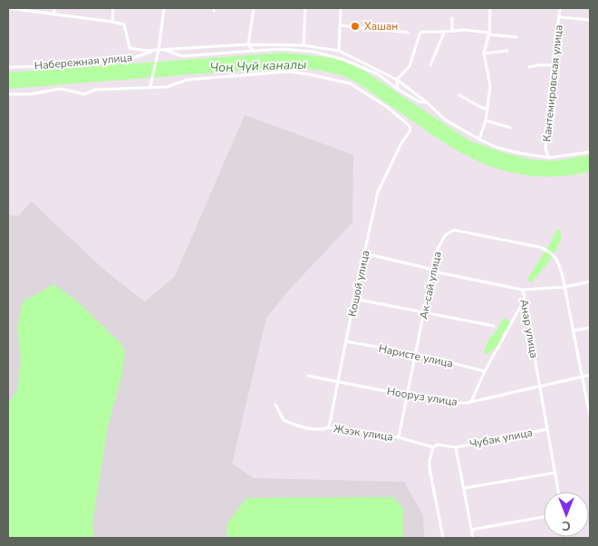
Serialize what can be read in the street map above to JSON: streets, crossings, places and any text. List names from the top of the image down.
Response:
{
  "streets": {
    "street": [
      "Набережная улица",
      "Кантемировская улица",
      "Кошой улица",
      "Ак-сай улица",
      "Анар улица",
      "Наристе улица",
      "Нооруз улица",
      "Жээк улица",
      "Чубак улица"
    ]
  },
  "crossings": [
    ["Кошой улица", "Анар улица"],
    ["Кошой улица", "Наристе улица"],
    ["Кошой улица", "Нооруз улица"],
    ["Кошой улица", "Жээк улица"],
    ["Ак-сай улица", "Анар улица"],
    ["Ак-сай улица", "Наристе улица"],
    ["Ак-сай улица", "Нооруз улица"],
    ["Ак-сай улица", "Жээк улица"],
    ["Анар улица", "Нооруз улица"],
    ["Анар улица", "Чубак улица"],
    ["Жээк улица", "Чубак улица"]
  ],
  "water": ["Чоң Чүй каналы"],
  "places": ["Хашан"],
  "north": "bottom"
}
